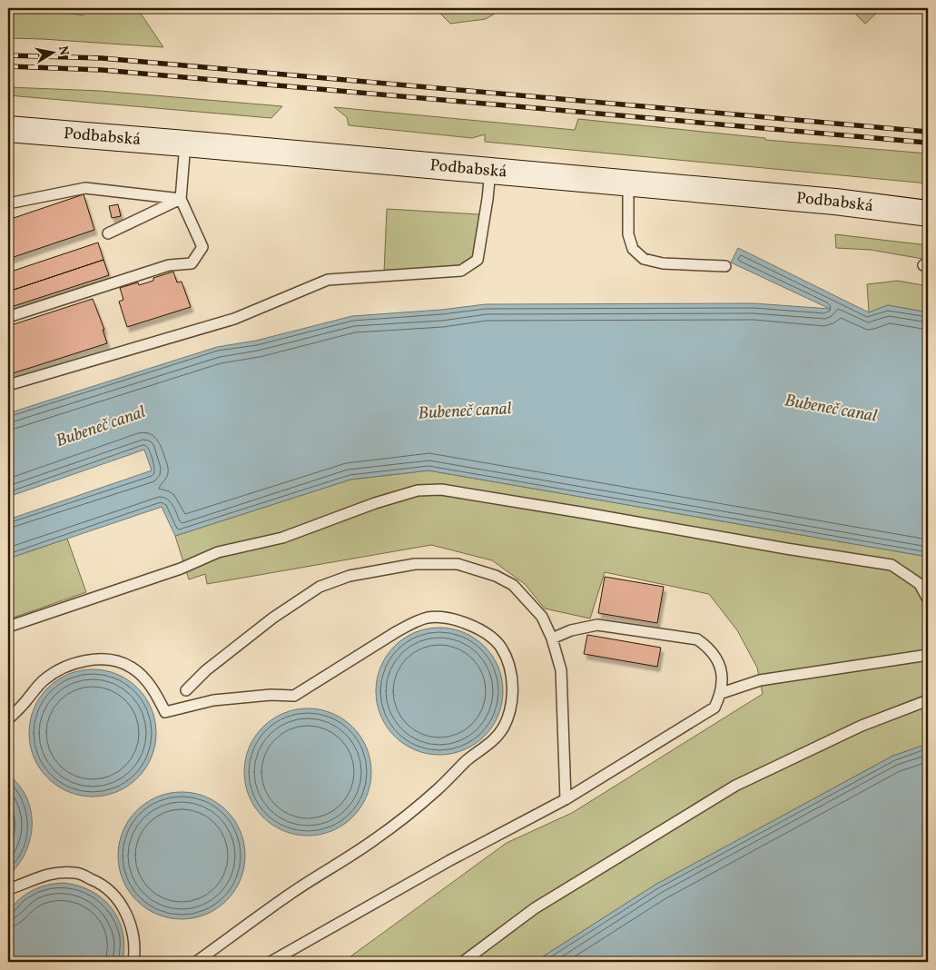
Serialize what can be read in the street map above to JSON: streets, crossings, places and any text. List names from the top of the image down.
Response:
{
  "streets": {
    "main road": ["Podbabská"]
  },
  "water": ["Bubeneč canal"],
  "north": "right"
}
